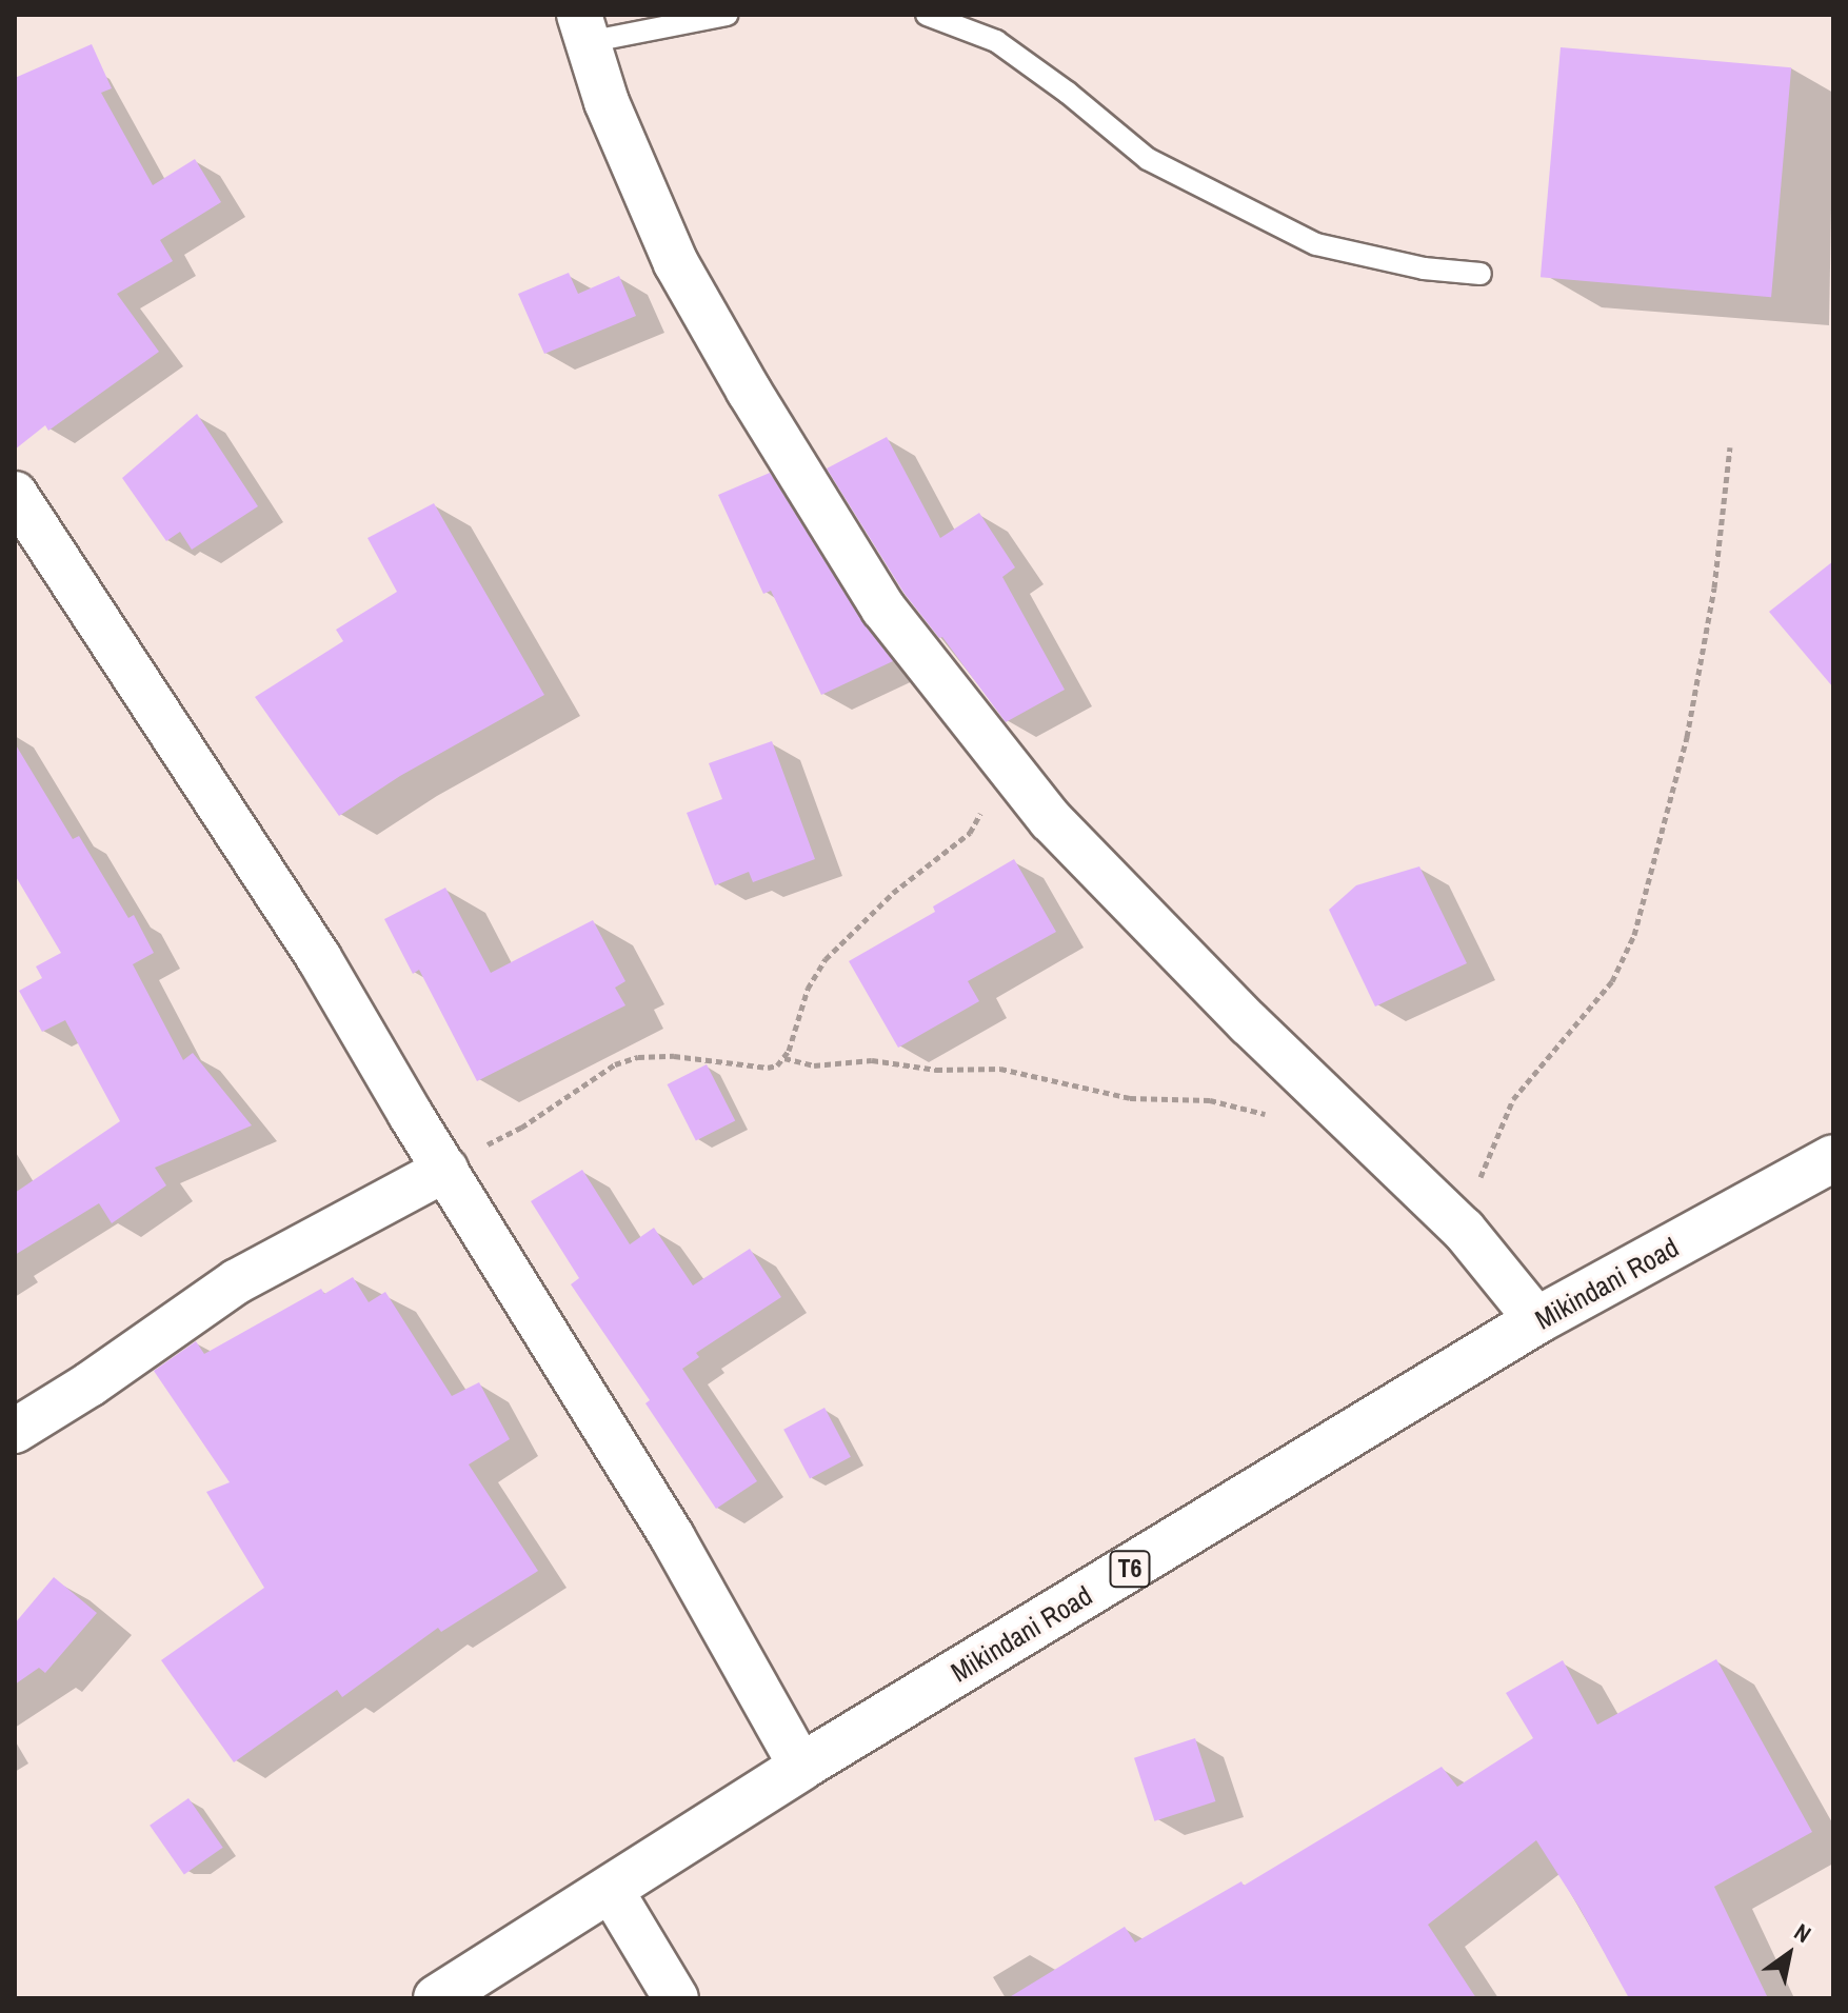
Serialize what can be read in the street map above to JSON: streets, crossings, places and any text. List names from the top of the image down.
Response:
{
  "streets": {
    "highway": ["Mikindani Road", "T6"]
  },
  "north": "top right"
}
